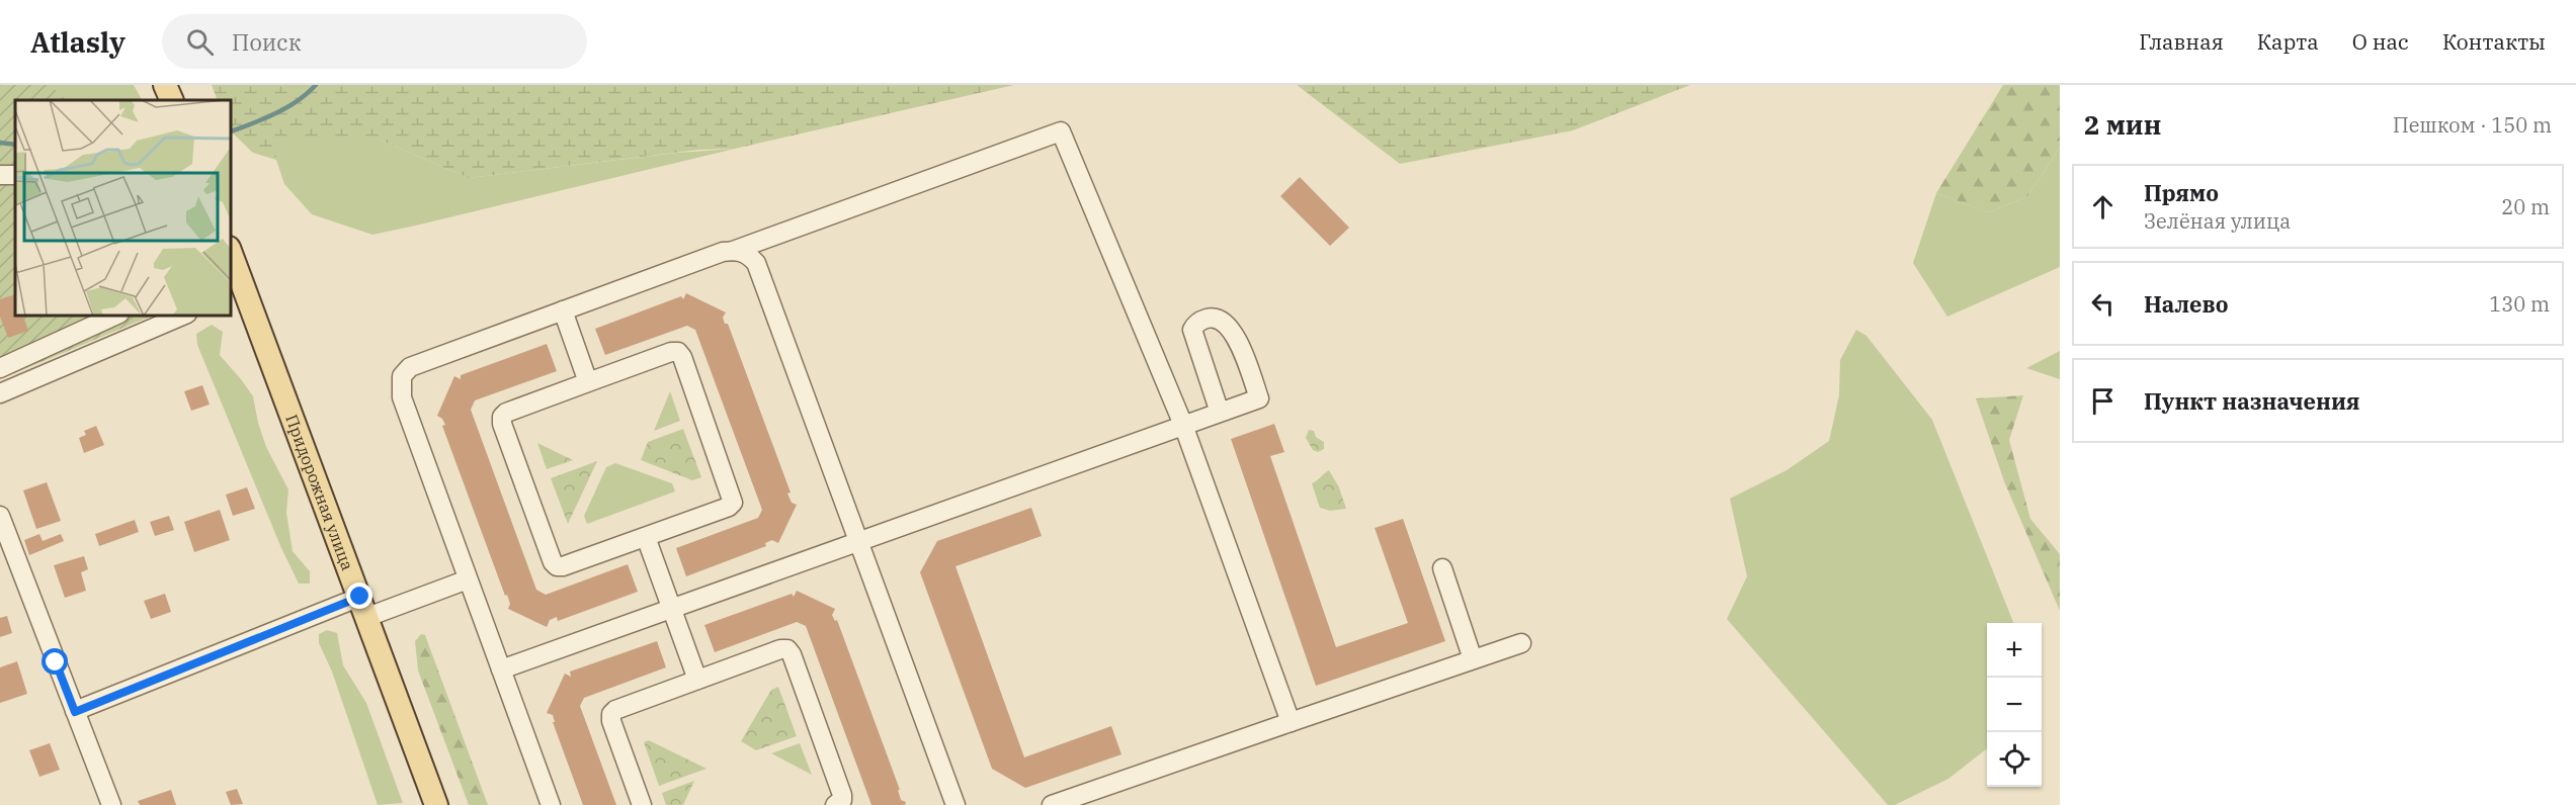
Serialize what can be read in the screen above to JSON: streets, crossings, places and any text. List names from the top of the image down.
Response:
{
  "streets": {
    "main road": ["Придорожная улица"]
  },
  "page": {
    "header": "Atlasly",
    "search": "Поиск",
    "nav": [
      "Главная",
      "Карта",
      "О нас",
      "Контакты"
    ],
    "heading": ["2 мин", "Пешком · 150 m"],
    "list": [
      ["Прямо", "Зелёная улица", "20 m"],
      ["Налево", "130 m"],
      "Пункт назначения"
    ],
    "map_buttons": ["+", "−"]
  }
}
